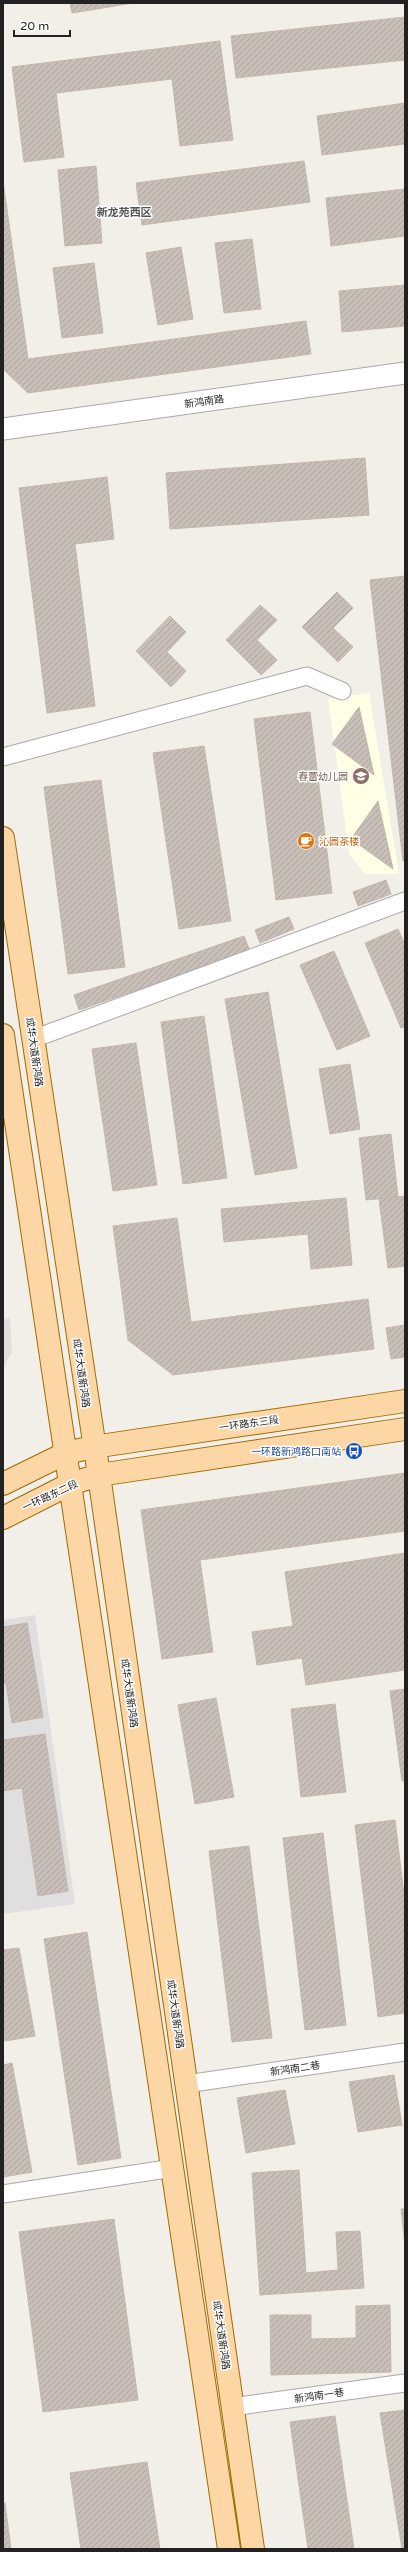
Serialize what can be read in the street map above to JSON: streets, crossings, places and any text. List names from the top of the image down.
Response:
{
  "streets": {
    "main road": ["成华大道新鸿路", "一环路东三段", "一环路东二段"],
    "street": ["新鸿南路", "新鸿南二巷", "新鸿南一巷"]
  },
  "crossings": [
    ["成华大道新鸿路", "一环路东三段"],
    ["成华大道新鸿路", "一环路东二段"],
    ["成华大道新鸿路", "新鸿南二巷"],
    ["成华大道新鸿路", "新鸿南一巷"]
  ],
  "districts": ["新龙苑西区"],
  "places": {
    "school or university": ["春蕾幼儿园"],
    "cafe": ["沁园茶楼"],
    "bus stop": ["一环路新鸿路口南站"]
  },
  "scale_bar": "20 m"
}
